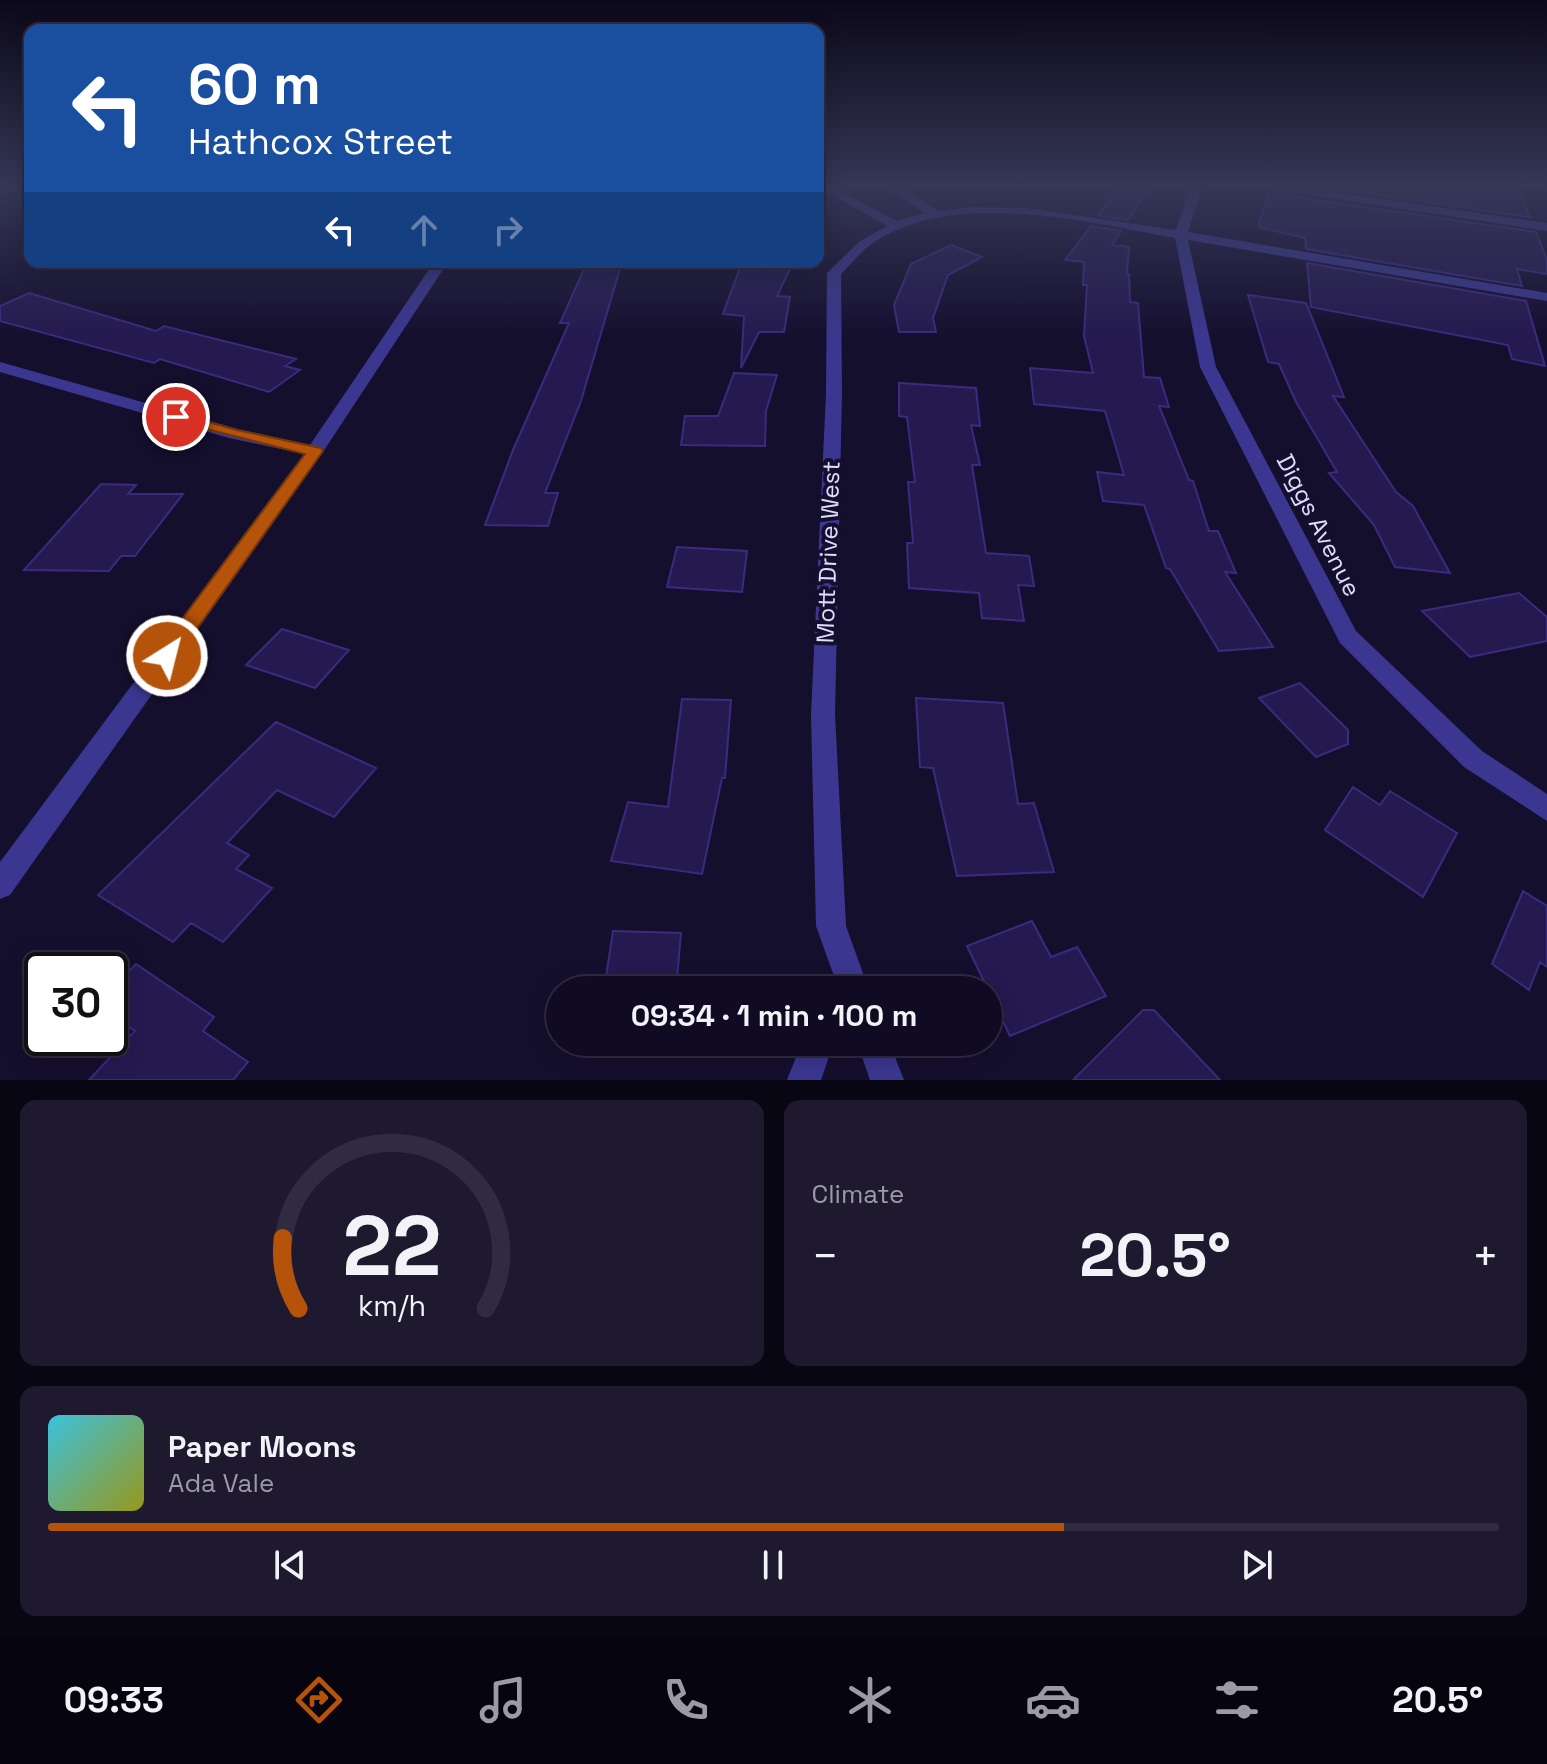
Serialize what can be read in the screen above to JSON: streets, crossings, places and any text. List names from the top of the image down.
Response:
{
  "streets": {
    "street": ["Diggs Avenue", "Mott Drive West"]
  },
  "page": {
    "turn": ["60 m", "Hathcox Street"],
    "limit": "30",
    "trip": "09:34 · 1 min · 100 m",
    "tile": "Climate",
    "heat": ["−", "20.5°", "+"],
    "song": ["Paper Moons", "Ada Vale"],
    "tabs": ["09:33", "20.5°"],
    "gauge": ["22", "km/h"]
  }
}
